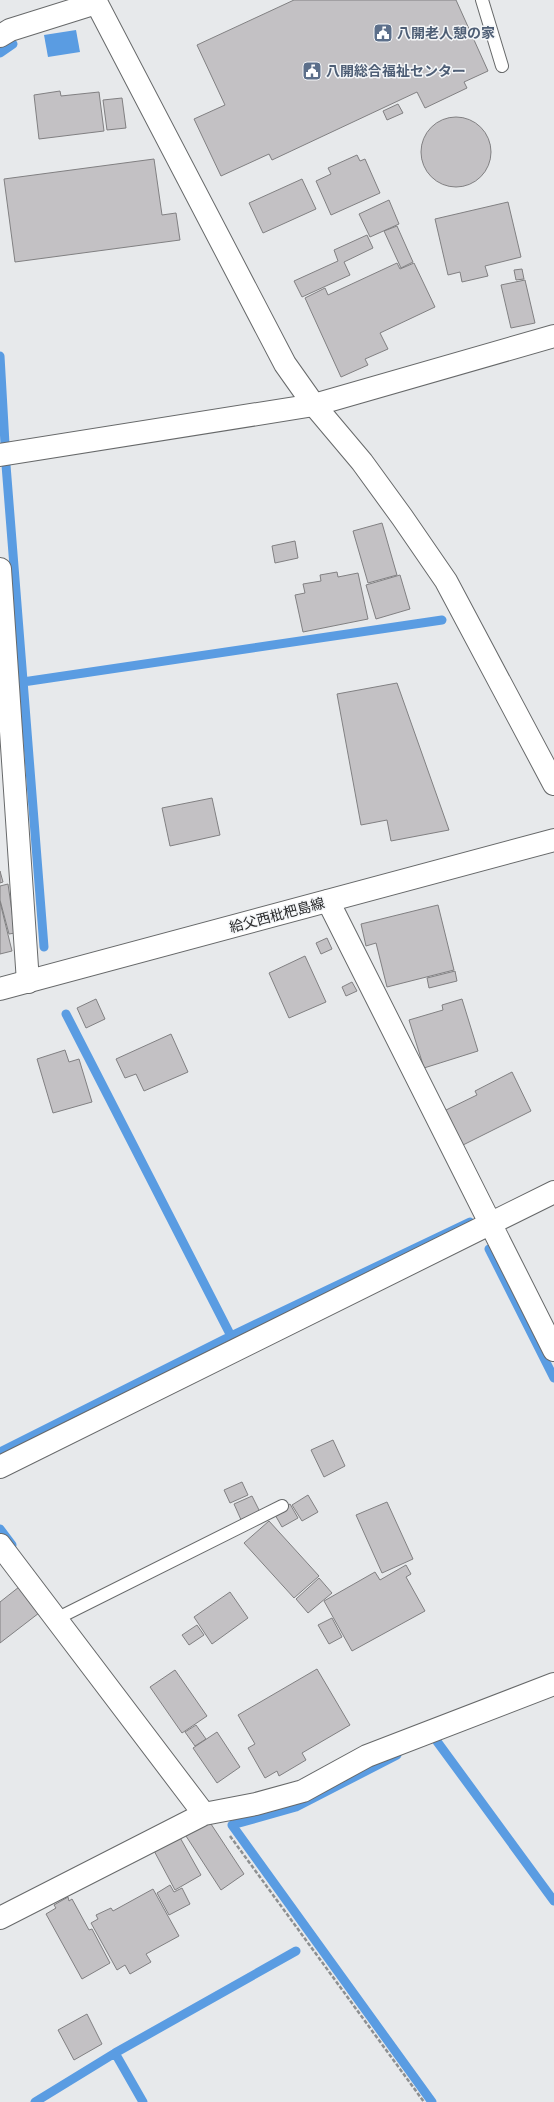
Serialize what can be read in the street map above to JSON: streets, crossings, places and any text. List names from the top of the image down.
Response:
{
  "streets": {
    "street": ["給父西枇杷島線"]
  },
  "places": {
    "public building": ["八開老人憩の家", "八開総合福祉センター"]
  }
}
